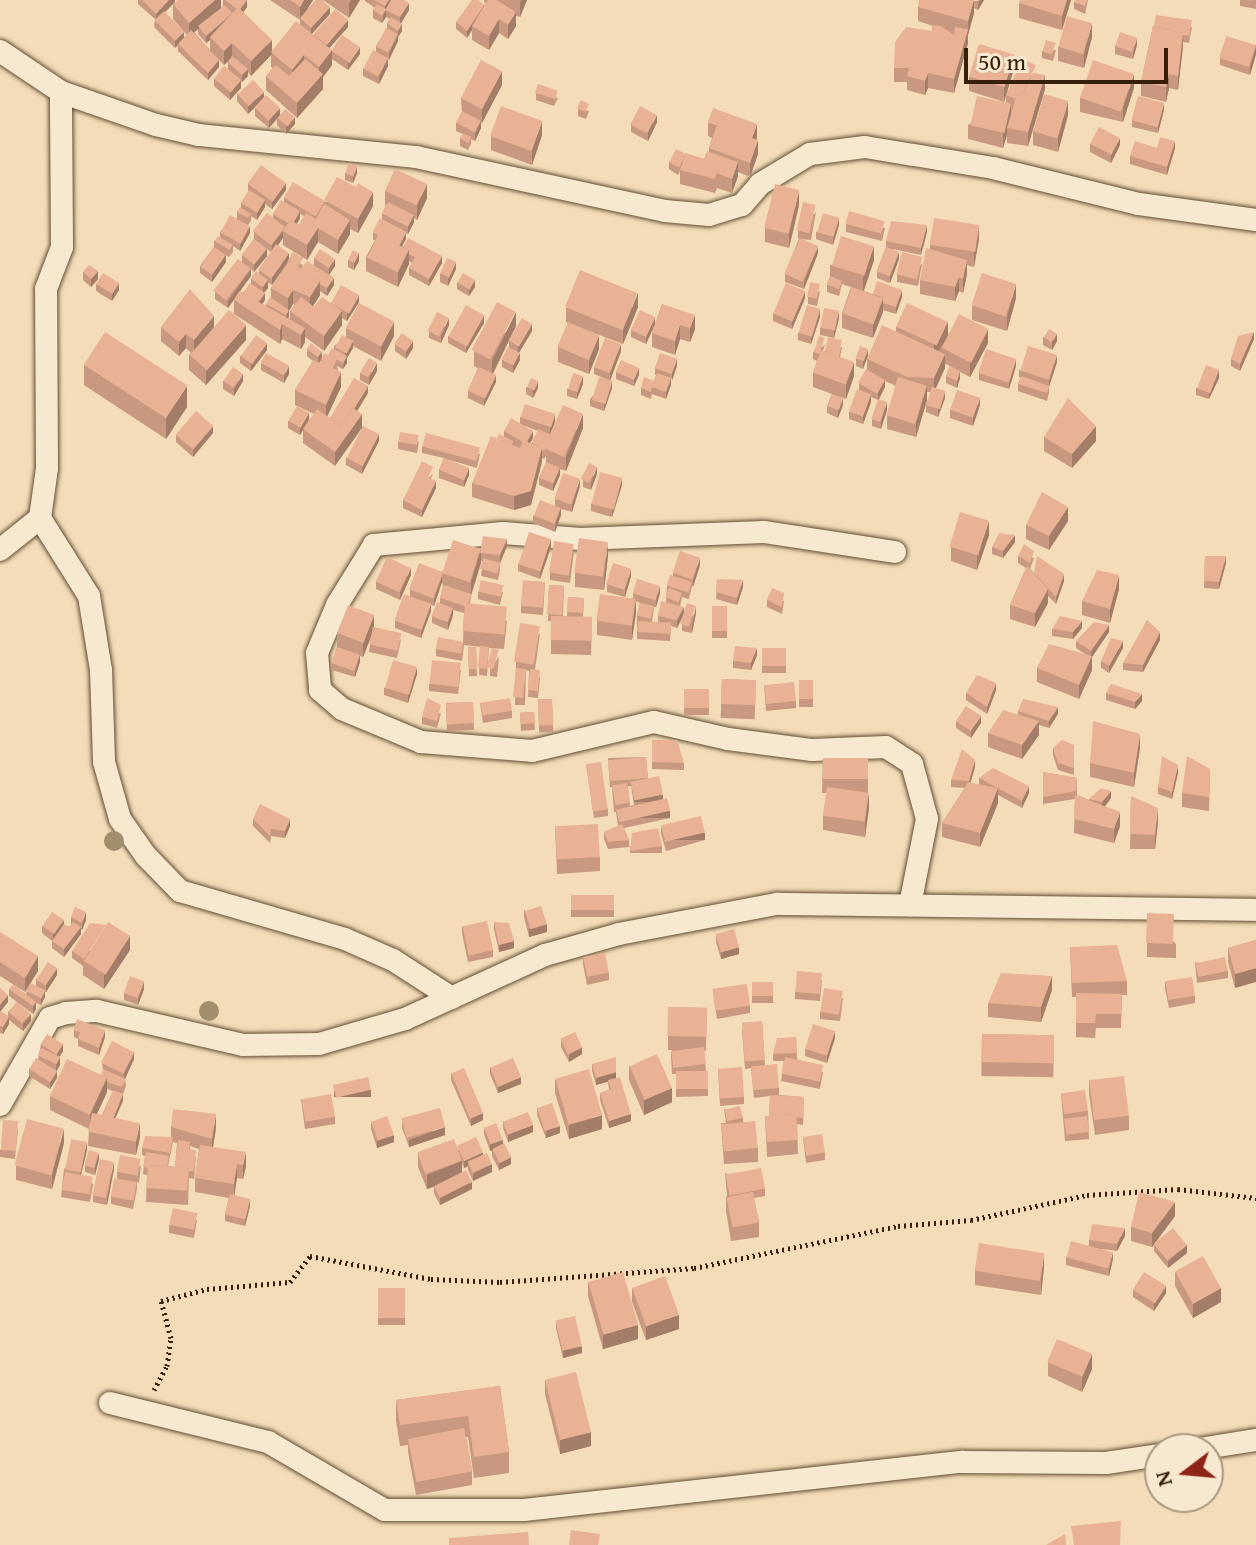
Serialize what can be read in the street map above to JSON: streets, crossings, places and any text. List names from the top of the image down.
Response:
{
  "scale_bar": "50 m",
  "north": "left"
}
